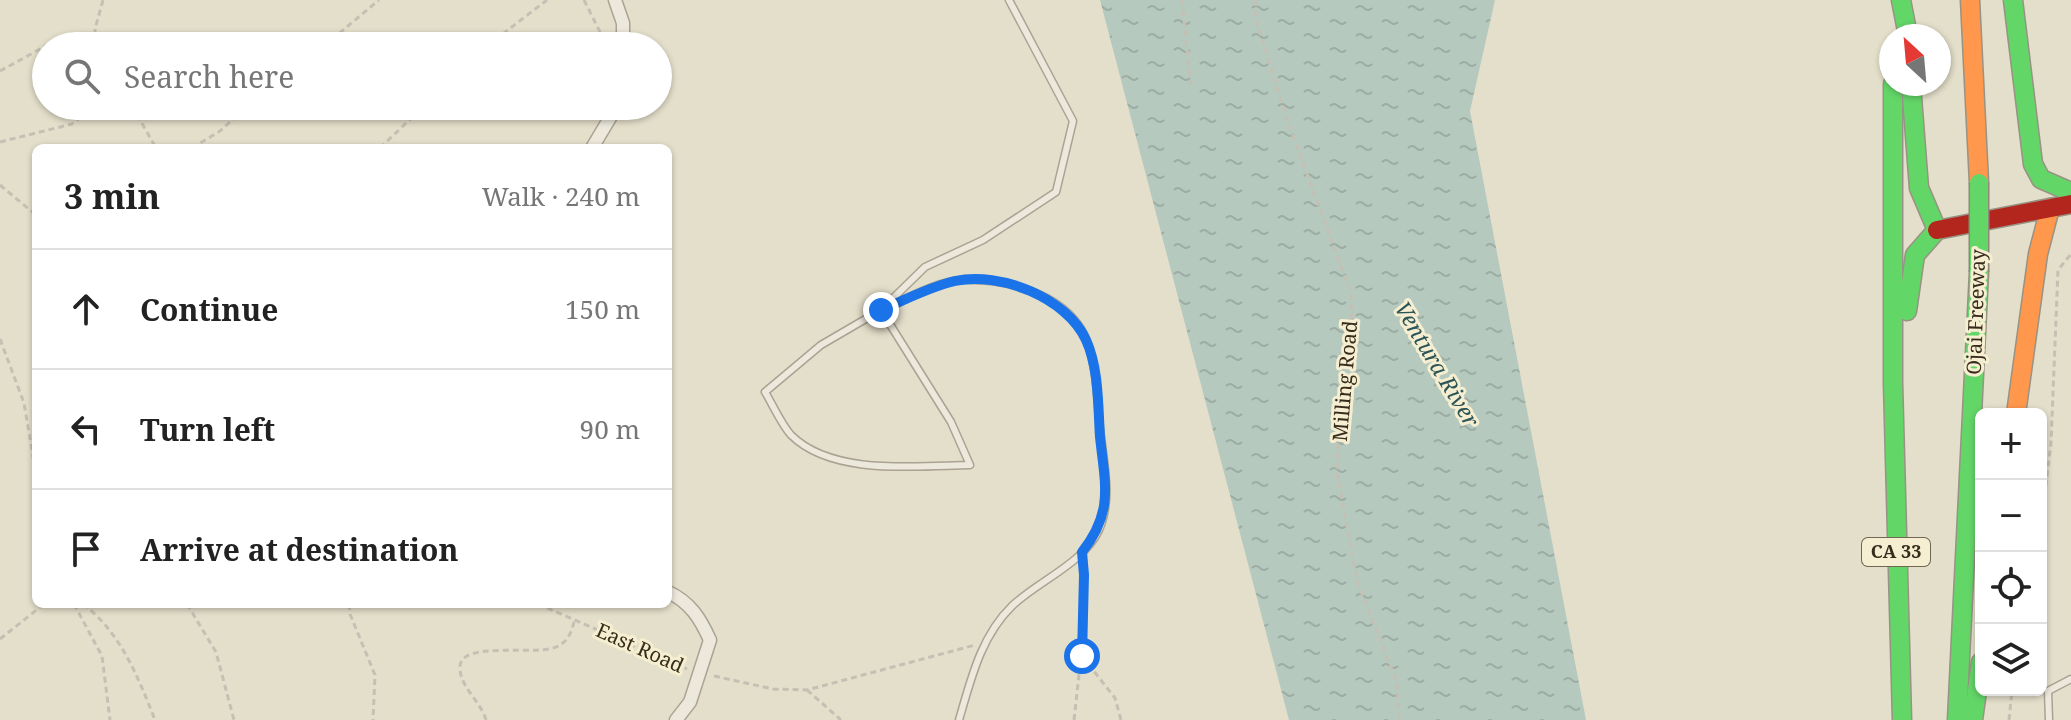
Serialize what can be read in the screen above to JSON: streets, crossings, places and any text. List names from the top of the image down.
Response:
{
  "streets": {
    "main road": ["Ojai Freeway", "CA 33"],
    "path": ["Milling Road", "East Road"]
  },
  "water": ["Ventura River"],
  "north": "top left",
  "page": {
    "search": "Search here",
    "heading": ["3 min", "Walk · 240 m"],
    "list": [
      ["Continue", "150 m"],
      ["Turn left", "90 m"],
      "Arrive at destination"
    ],
    "map_buttons": ["+", "−"]
  }
}
